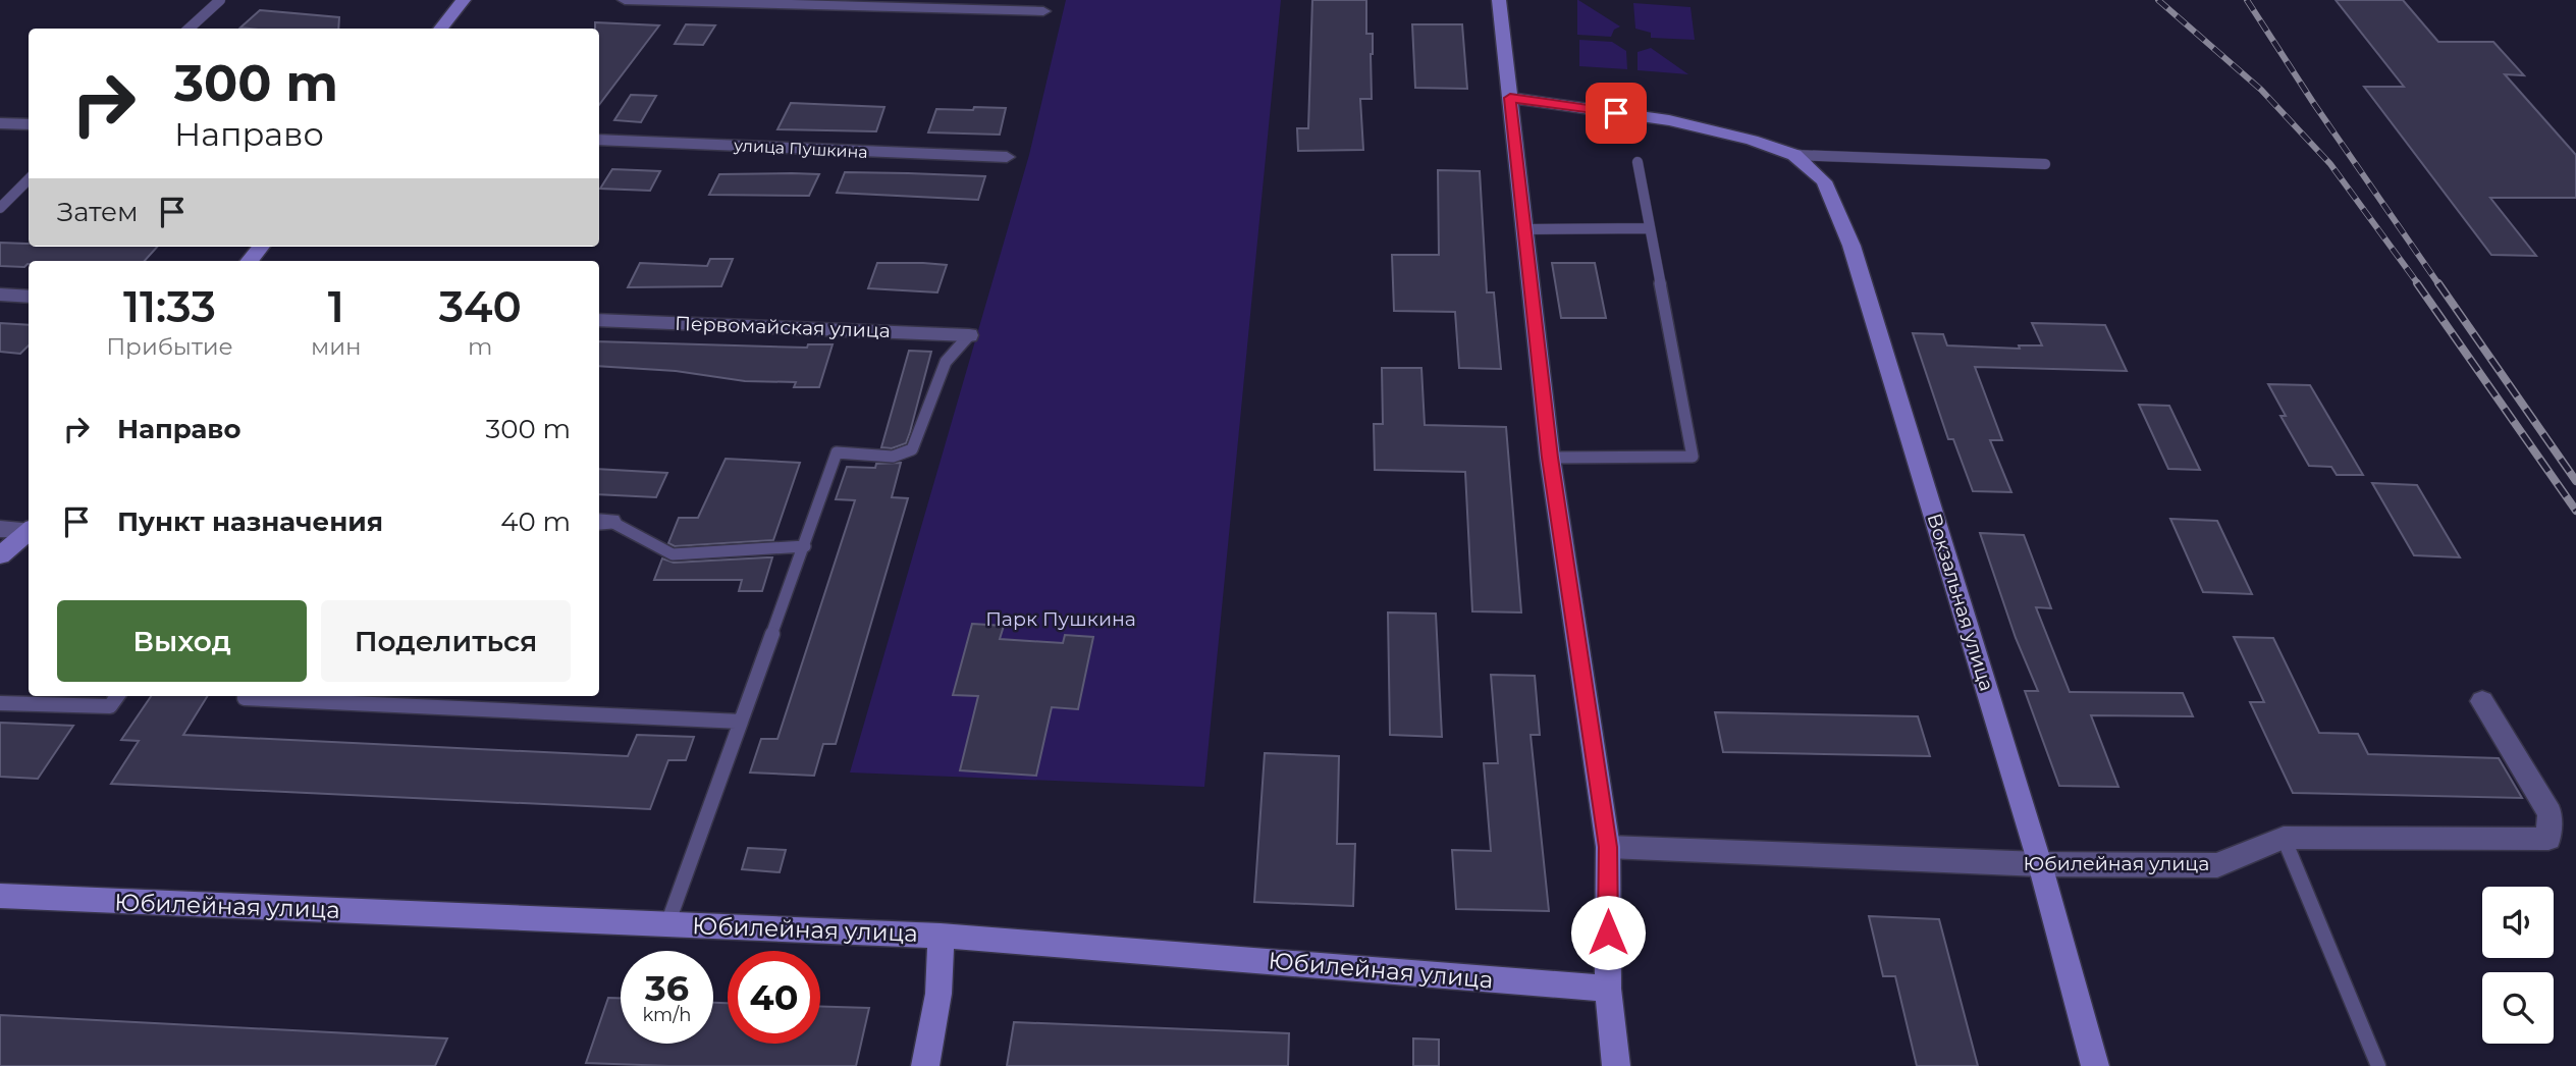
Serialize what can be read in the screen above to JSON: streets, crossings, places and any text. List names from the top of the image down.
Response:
{
  "streets": {
    "street": [
      "улица Пушкина",
      "Первомайская улица",
      "Вокзальная улица",
      "Юбилейная улица"
    ]
  },
  "crossings": [
    ["Вокзальная улица", "Юбилейная улица"]
  ],
  "parks": ["Парк Пушкина"],
  "page": {
    "turn": ["300 m", "Направо"],
    "then": "Затем",
    "eta": [
      "11:33",
      "Прибытие",
      "1",
      "мин",
      "340",
      "m"
    ],
    "list": [
      {
        "name": "Направо",
        "value": "300 m"
      },
      {
        "name": "Пункт назначения",
        "value": "40 m"
      }
    ],
    "buttons": ["Выход", "Поделиться"],
    "speed": "36 km/h",
    "limit": "40"
  }
}
